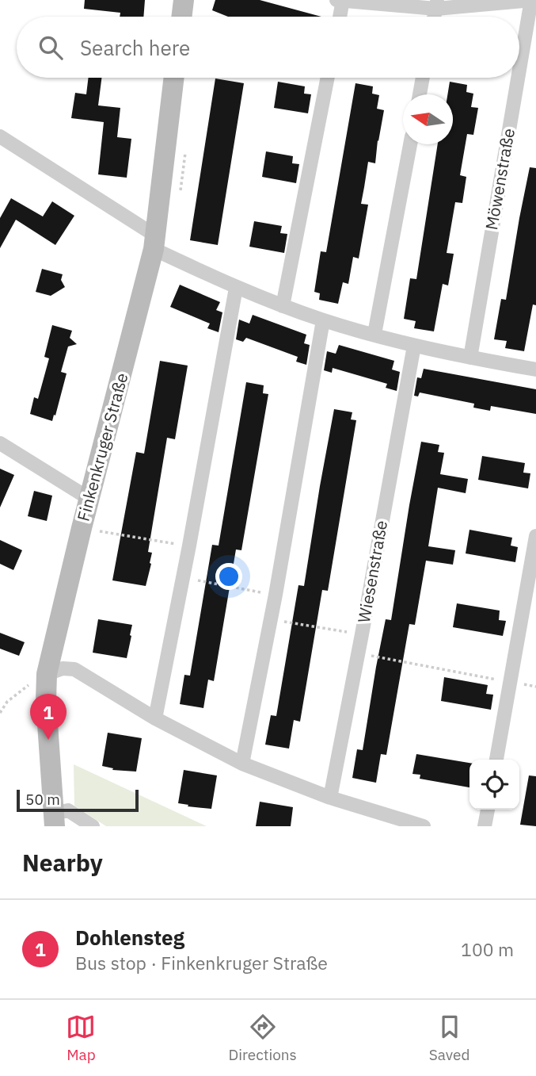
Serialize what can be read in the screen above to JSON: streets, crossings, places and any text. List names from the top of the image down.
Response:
{
  "streets": {
    "street": ["Möwenstraße", "Finkenkruger Straße", "Wiesenstraße"]
  },
  "scale_bar": "50 m",
  "north": "left",
  "page": {
    "search": "Search here",
    "pins": "1",
    "scale": "50 m",
    "heading": "Nearby",
    "list": [
      {
        "mark": "1",
        "name": "Dohlensteg",
        "note": "Bus stop · Finkenkruger Straße",
        "value": "100 m"
      }
    ],
    "nav": ["Map", "Directions", "Saved"]
  }
}
